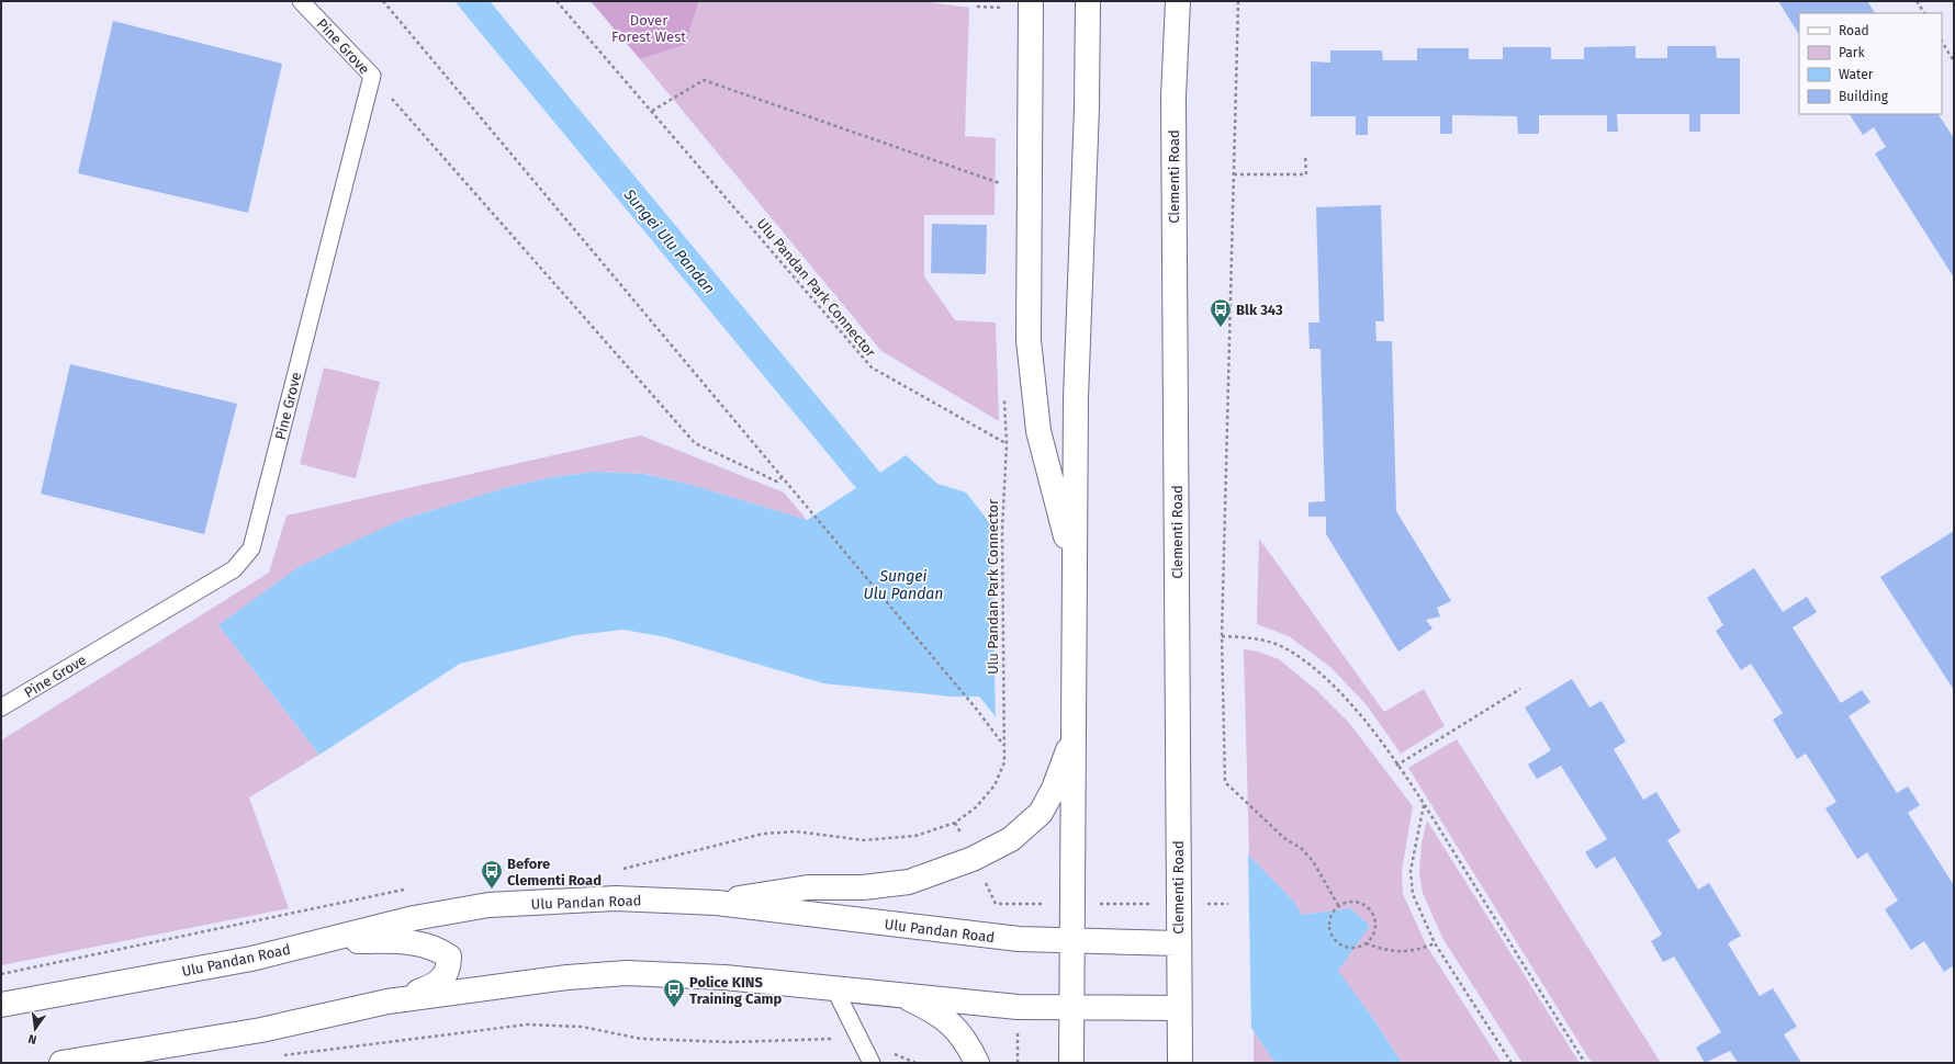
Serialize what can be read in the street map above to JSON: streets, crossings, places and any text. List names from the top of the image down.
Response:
{
  "streets": {
    "main road": ["Clementi Road", "Ulu Pandan Road"],
    "lane": ["Pine Grove"],
    "path": ["Ulu Pandan Park Connector"]
  },
  "crossings": [
    ["Clementi Road", "Ulu Pandan Road"]
  ],
  "water": ["Sungei Ulu Pandan"],
  "parks": ["Dover Forest West"],
  "places": {
    "bus stop": ["Blk 343", "Before Clementi Road", "Police KINS Training Camp"]
  },
  "legend": [
    "Road",
    "Park",
    "Water",
    "Building"
  ],
  "north": "bottom"
}
